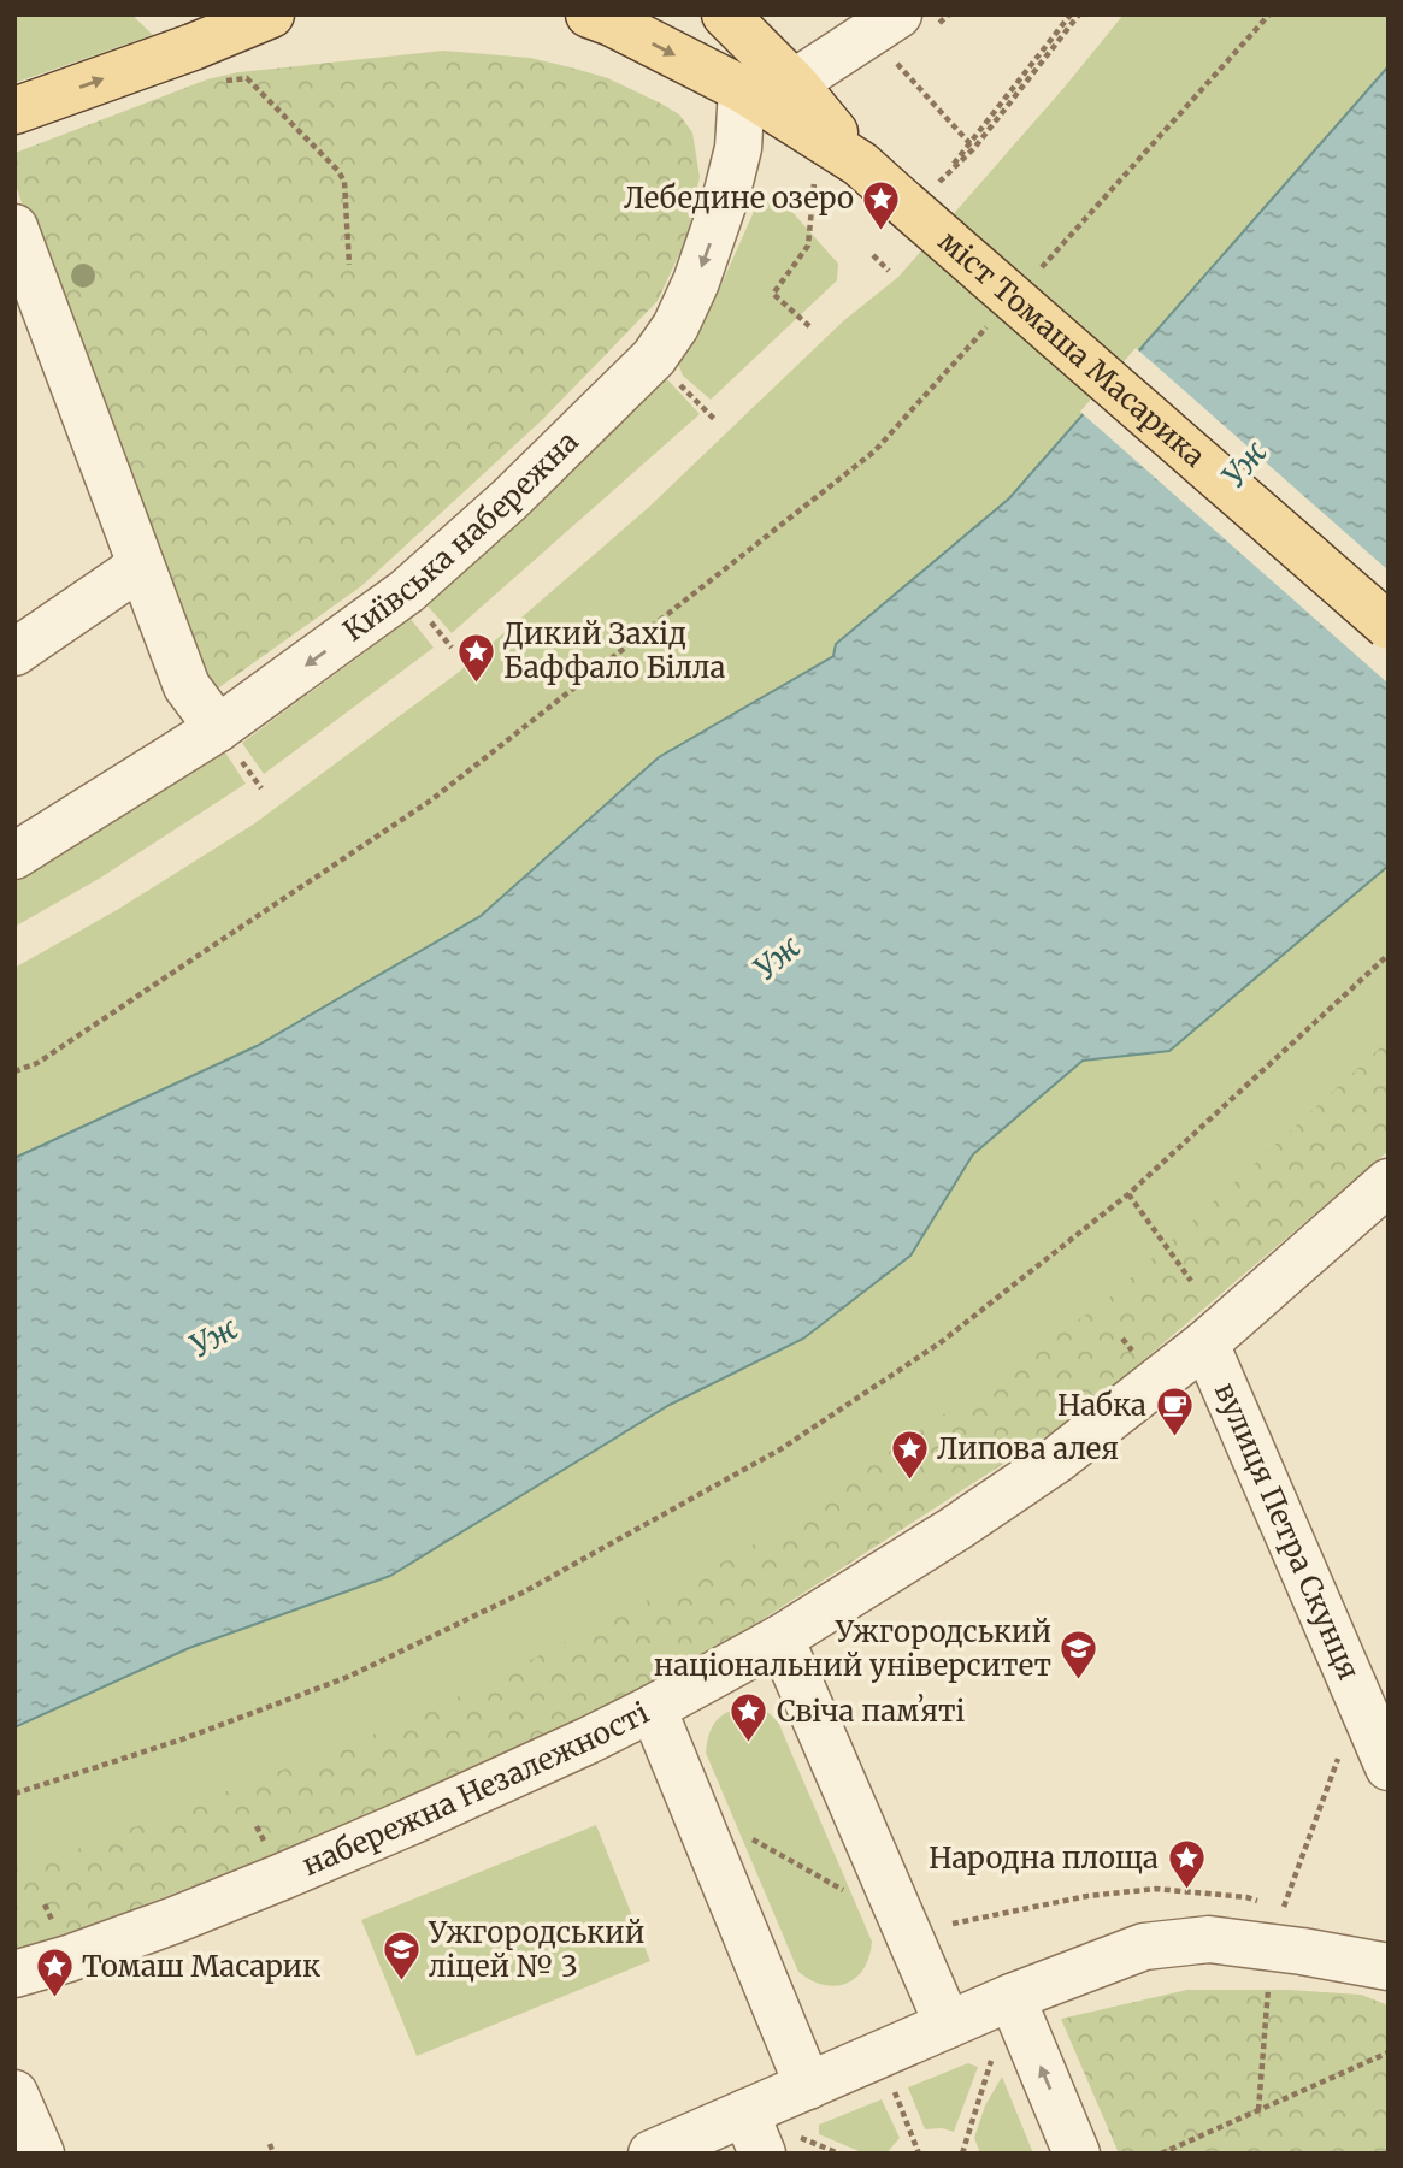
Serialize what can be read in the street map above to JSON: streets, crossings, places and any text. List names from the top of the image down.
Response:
{
  "streets": {
    "main road": ["міст Томаша Масарика"],
    "street": ["Київська набережна", "вулиця Петра Скунця", "набережна Незалежності"]
  },
  "crossings": [
    ["вулиця Петра Скунця", "набережна Незалежності"]
  ],
  "one_way": ["Київська набережна"],
  "water": ["Уж"],
  "places": {
    "place": [
      "Лебедине озеро",
      "Дикий Захід Баффало Білла",
      "Липова алея",
      "Свіча памʼяті",
      "Народна площа",
      "Томаш Масарик"
    ],
    "cafe": ["Набка"],
    "school or university": ["Ужгородський національний університет", "Ужгородський ліцей № 3"]
  }
}
